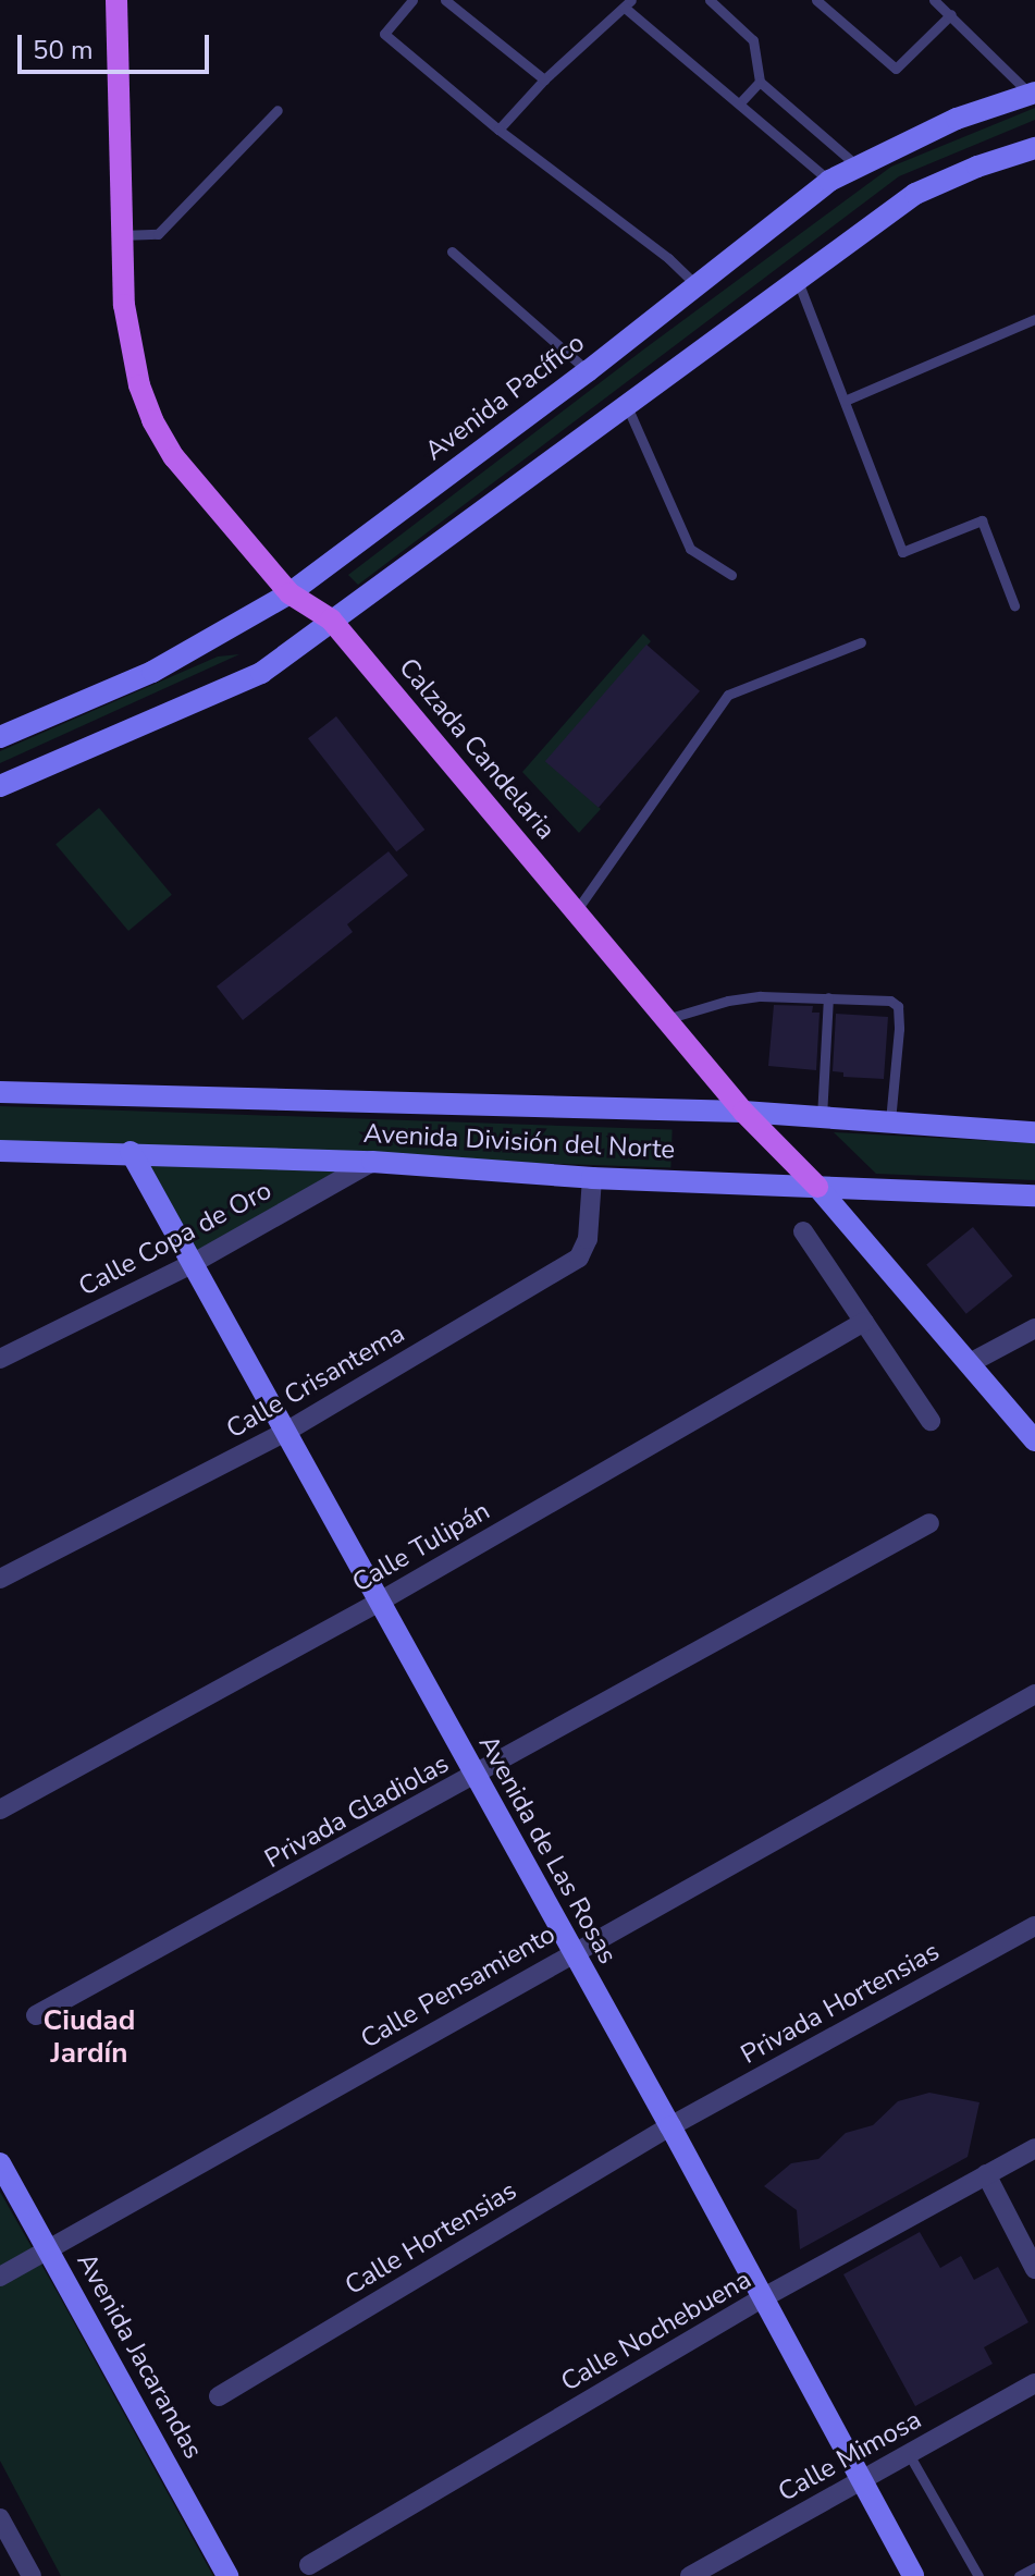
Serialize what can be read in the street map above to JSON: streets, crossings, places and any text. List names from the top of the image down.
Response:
{
  "streets": {
    "main road": ["Calzada Candelaria"],
    "street": [
      "Avenida Pacífico",
      "Avenida División del Norte",
      "Calle Copa de Oro",
      "Calle Crisantema",
      "Calle Tulipán",
      "Privada Gladiolas",
      "Avenida de Las Rosas",
      "Calle Pensamiento",
      "Privada Hortensias",
      "Calle Hortensias",
      "Calle Nochebuena",
      "Avenida Jacarandas",
      "Calle Mimosa"
    ]
  },
  "crossings": [
    ["Avenida Pacífico", "Calzada Candelaria"],
    ["Calzada Candelaria", "Avenida División del Norte"],
    ["Avenida División del Norte", "Calle Copa de Oro"],
    ["Avenida División del Norte", "Calle Crisantema"],
    ["Avenida División del Norte", "Avenida de Las Rosas"],
    ["Calle Copa de Oro", "Avenida de Las Rosas"],
    ["Calle Crisantema", "Avenida de Las Rosas"],
    ["Calle Tulipán", "Avenida de Las Rosas"],
    ["Privada Gladiolas", "Avenida de Las Rosas"],
    ["Avenida de Las Rosas", "Calle Pensamiento"],
    ["Avenida de Las Rosas", "Privada Hortensias"],
    ["Avenida de Las Rosas", "Calle Hortensias"],
    ["Avenida de Las Rosas", "Calle Nochebuena"],
    ["Avenida de Las Rosas", "Calle Mimosa"],
    ["Calle Pensamiento", "Avenida Jacarandas"],
    ["Privada Hortensias", "Calle Hortensias"]
  ],
  "districts": ["Ciudad Jardín"],
  "scale_bar": "50 m"
}
